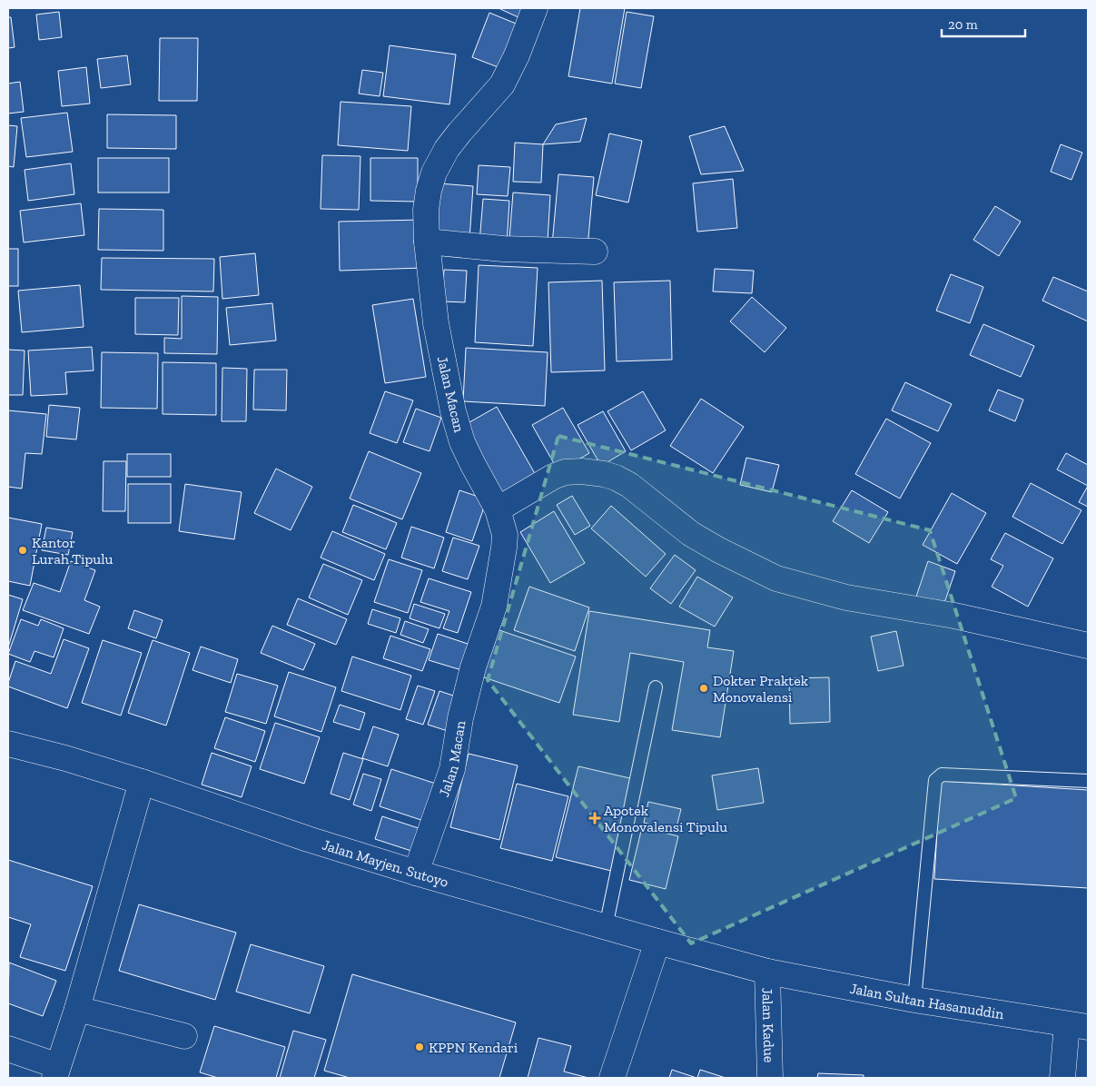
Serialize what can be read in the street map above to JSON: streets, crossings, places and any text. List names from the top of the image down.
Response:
{
  "streets": {
    "main road": [
      "Jalan Macan",
      "Jalan Mayjen. Sutoyo",
      "Jalan Sultan Hasanuddin",
      "Jalan Kadue"
    ]
  },
  "crossings": [
    ["Jalan Macan", "Jalan Mayjen. Sutoyo"],
    ["Jalan Mayjen. Sutoyo", "Jalan Sultan Hasanuddin"],
    ["Jalan Mayjen. Sutoyo", "Jalan Kadue"],
    ["Jalan Sultan Hasanuddin", "Jalan Kadue"]
  ],
  "places": {
    "other": ["Kantor Lurah Tipulu", "Dokter Praktek Monovalensi", "KPPN Kendari"],
    "health": ["Apotek Monovalensi Tipulu"]
  },
  "scale_bar": "20 m"
}
